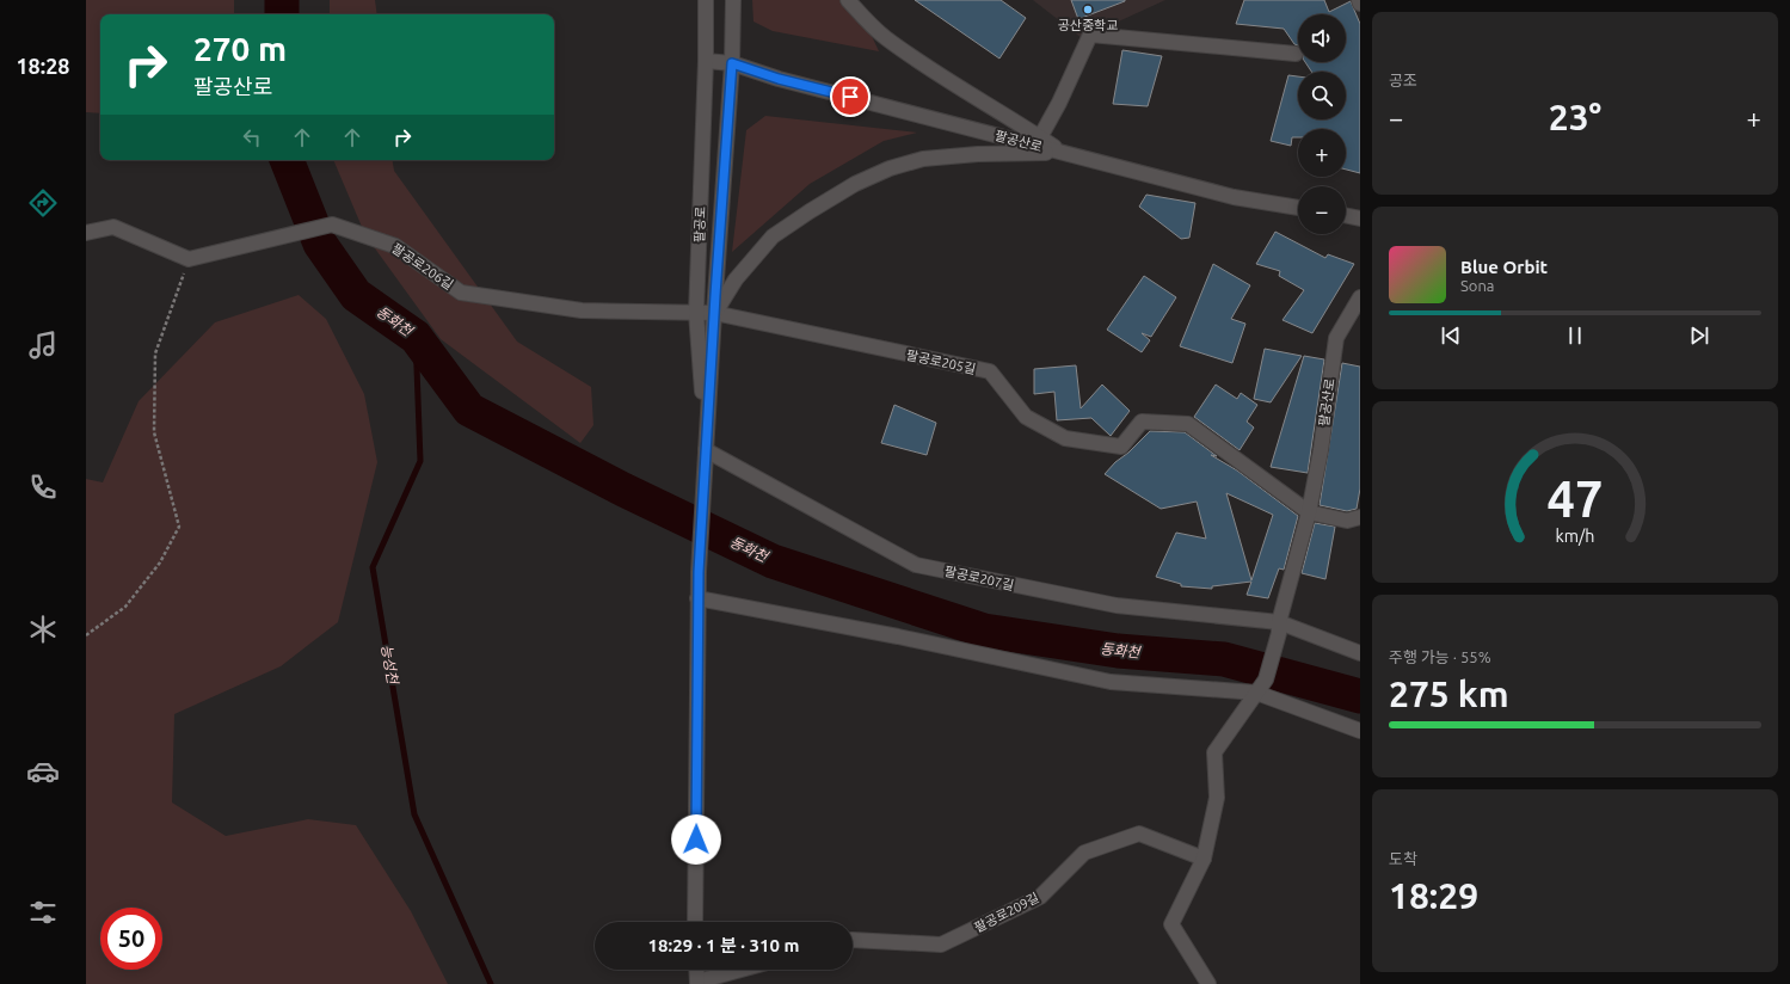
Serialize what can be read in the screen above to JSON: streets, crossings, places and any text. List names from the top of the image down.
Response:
{
  "streets": {
    "street": [
      "팔공산로",
      "팔공로",
      "팔공로206길",
      "팔공로205길",
      "팔공로207길",
      "팔공로209길"
    ]
  },
  "crossings": [
    ["팔공산로", "팔공로"],
    ["팔공산로", "팔공로205길"],
    ["팔공산로", "팔공로207길"],
    ["팔공로", "팔공로206길"],
    ["팔공로", "팔공로205길"],
    ["팔공로", "팔공로207길"],
    ["팔공로206길", "팔공로205길"]
  ],
  "water": ["동화천", "능성천"],
  "places": ["공산중학교"],
  "page": {
    "tabs": "18:28",
    "tile": [
      "공조",
      ["주행 가능 · 55%", "275 km"],
      ["도착", "18:29"]
    ],
    "map_buttons": ["+", "−"],
    "turn": ["270 m", "팔공산로"],
    "heat": ["−", "23°", "+"],
    "song": ["Blue Orbit", "Sona"],
    "limit": "50",
    "trip": "18:29 · 1 분 · 310 m",
    "gauge": ["47", "km/h"]
  }
}
